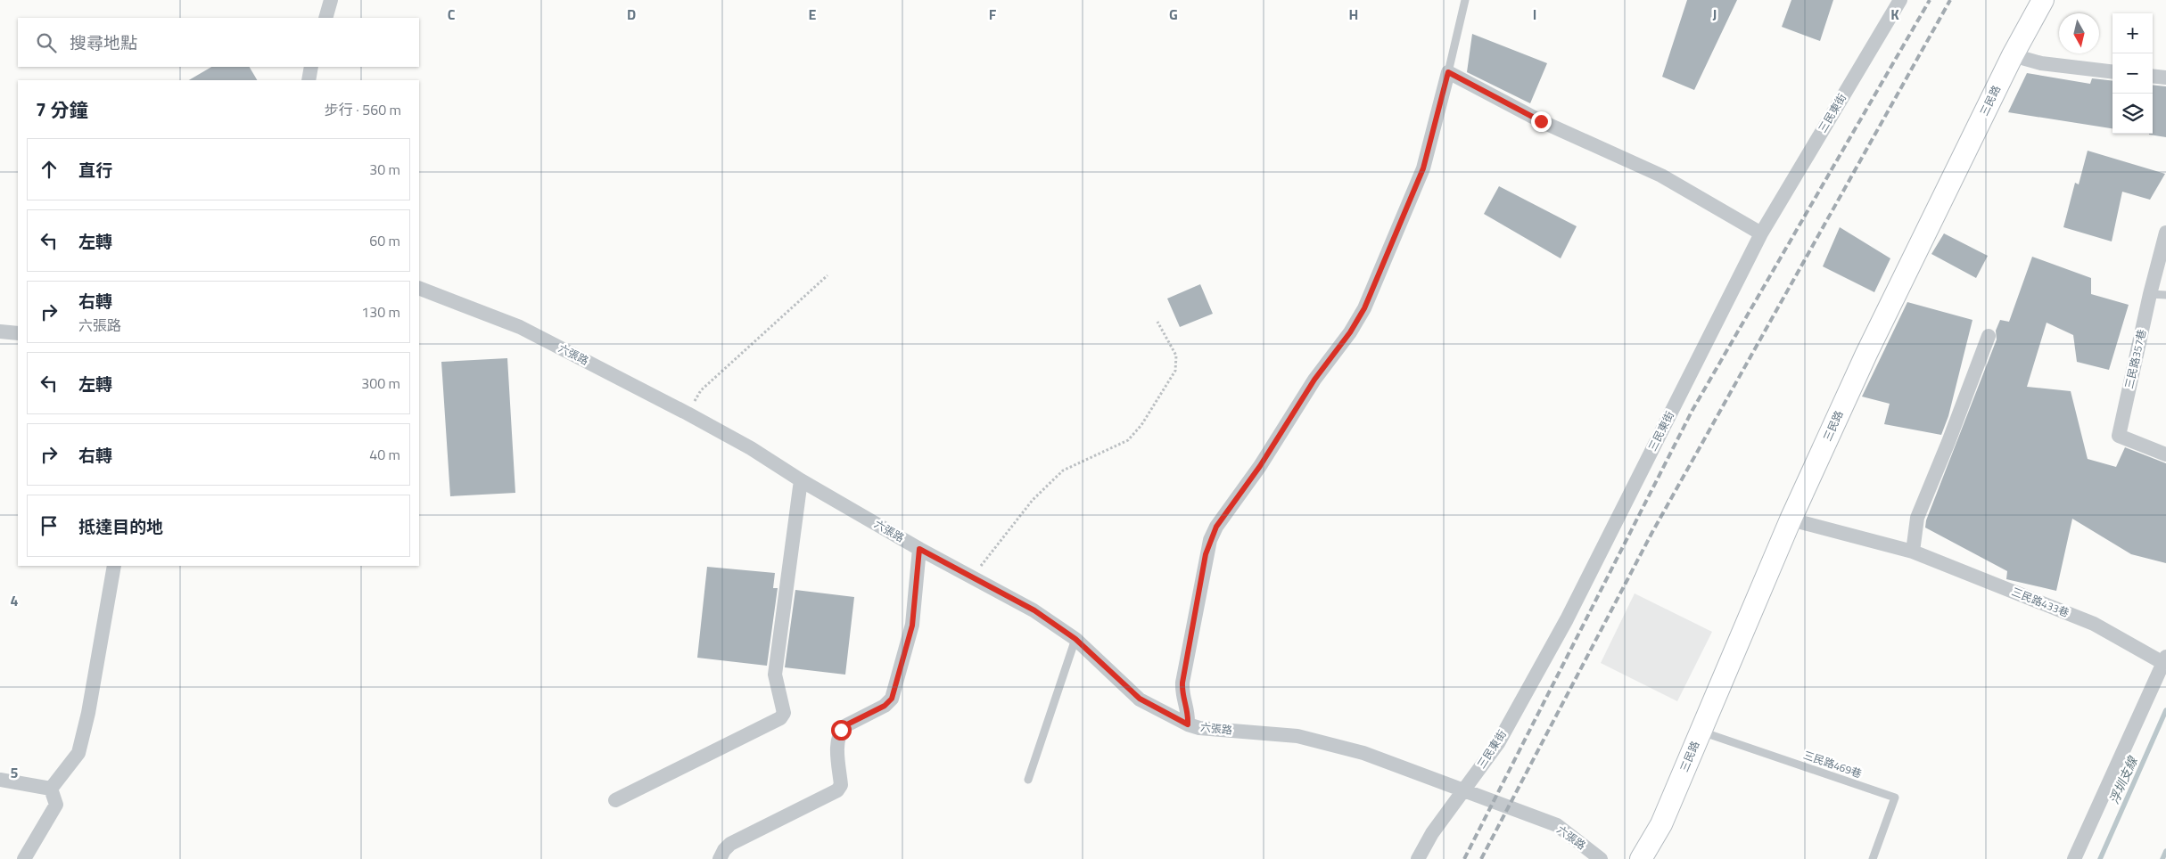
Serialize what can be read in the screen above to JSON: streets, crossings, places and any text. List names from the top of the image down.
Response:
{
  "streets": {
    "street": [
      "三民路",
      "三民東街",
      "六張路",
      "三民路357巷",
      "三民路433巷"
    ],
    "lane": ["三民路469巷"]
  },
  "crossings": [
    ["三民路", "三民路433巷"],
    ["三民路", "三民路469巷"],
    ["三民東街", "六張路"]
  ],
  "water": ["浮圳支線"],
  "north": "bottom",
  "page": {
    "map_buttons": ["+", "−"],
    "search": "搜尋地點",
    "heading": ["7 分鐘", "步行 · 560 m"],
    "list": [
      ["直行", "30 m"],
      ["左轉", "60 m"],
      ["右轉", "六張路", "130 m"],
      ["左轉", "300 m"],
      ["右轉", "40 m"],
      "抵達目的地"
    ]
  },
  "grid": {
    "columns": [
      "C",
      "D",
      "E",
      "F",
      "G",
      "H",
      "I",
      "J",
      "K"
    ],
    "rows": ["4", "5"]
  }
}
